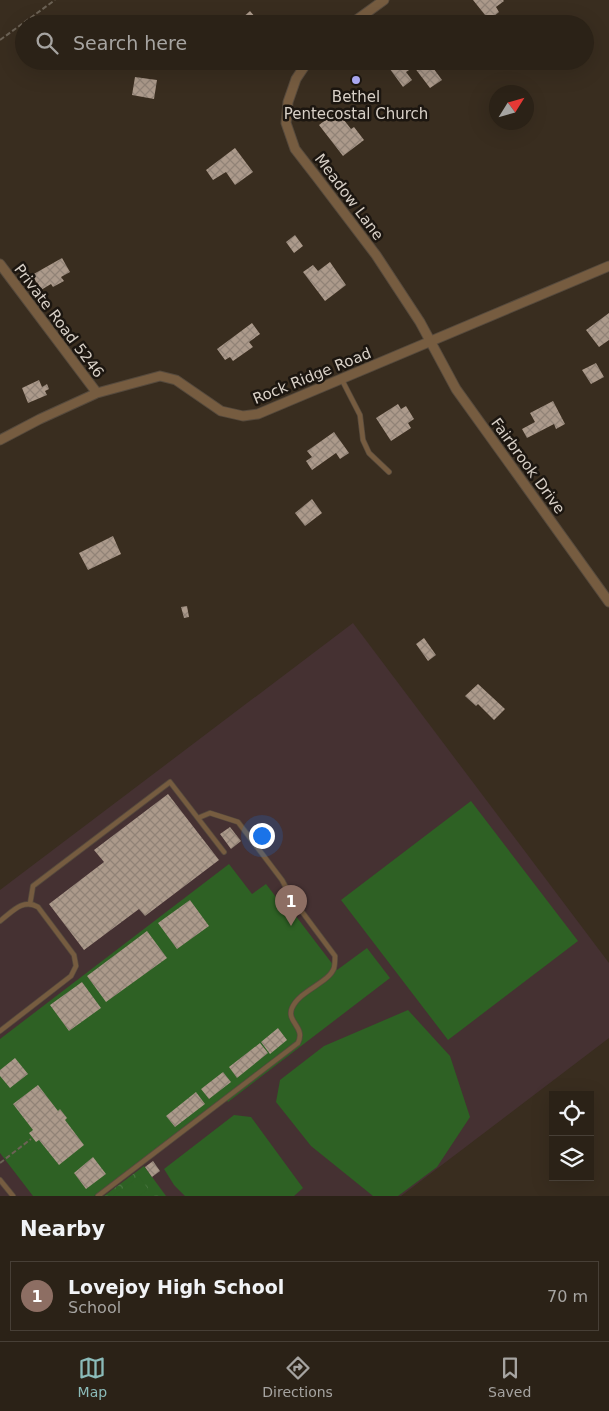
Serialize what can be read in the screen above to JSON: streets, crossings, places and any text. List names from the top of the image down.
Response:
{
  "streets": {
    "street": [
      "Meadow Lane",
      "Private Road 5246",
      "Rock Ridge Road",
      "Fairbrook Drive"
    ]
  },
  "crossings": [
    ["Meadow Lane", "Rock Ridge Road"],
    ["Meadow Lane", "Fairbrook Drive"],
    ["Private Road 5246", "Rock Ridge Road"],
    ["Rock Ridge Road", "Fairbrook Drive"]
  ],
  "places": ["Bethel Pentecostal Church"],
  "north": "top right",
  "page": {
    "search": "Search here",
    "pins": "1",
    "heading": "Nearby",
    "list": [
      {
        "mark": "1",
        "name": "Lovejoy High School",
        "note": "School",
        "value": "70 m"
      }
    ],
    "nav": ["Map", "Directions", "Saved"]
  }
}
